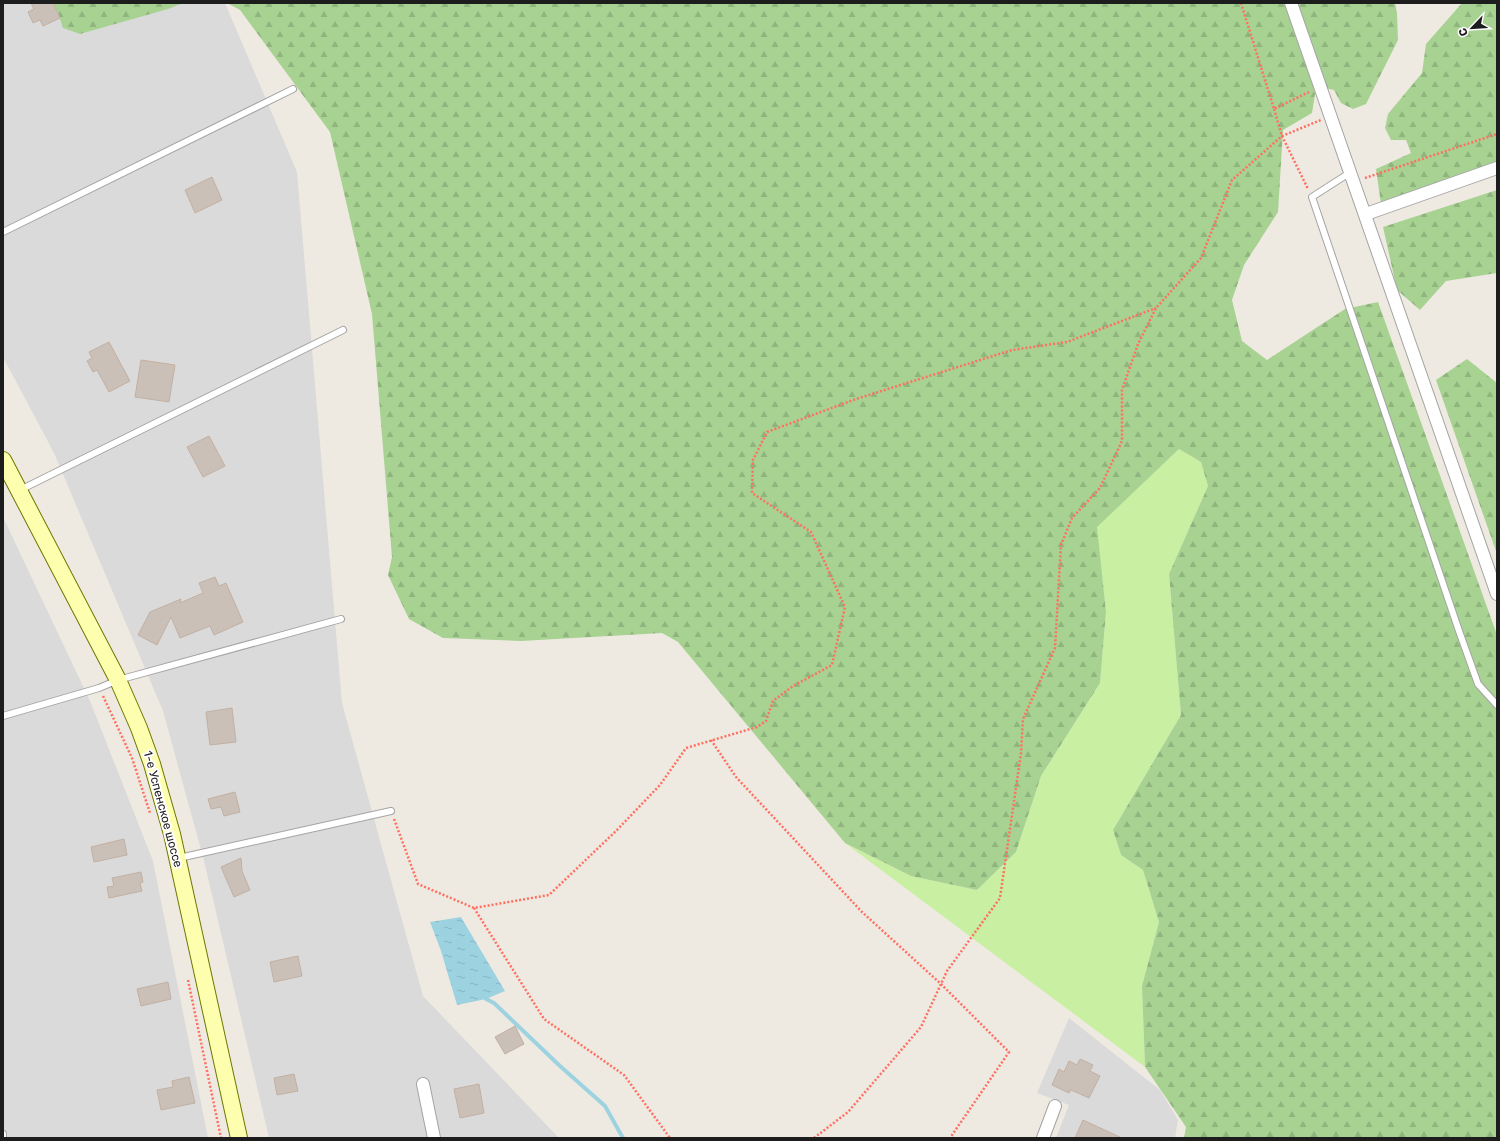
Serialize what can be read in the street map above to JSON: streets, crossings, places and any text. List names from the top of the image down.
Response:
{
  "streets": {
    "main road": ["1-е Успенское шоссе"]
  },
  "north": "bottom left"
}
